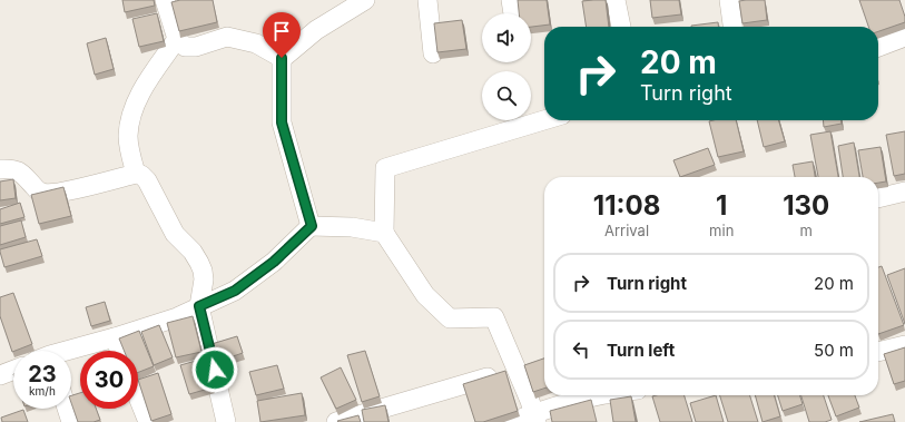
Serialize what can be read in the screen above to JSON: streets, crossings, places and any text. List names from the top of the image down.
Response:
{
  "page": {
    "turn": ["20 m", "Turn right"],
    "eta": [
      "11:08",
      "Arrival",
      "1",
      "min",
      "130",
      "m"
    ],
    "list": [
      {
        "name": "Turn right",
        "value": "20 m"
      },
      {
        "name": "Turn left",
        "value": "50 m"
      }
    ],
    "speed": "23 km/h",
    "limit": "30"
  }
}
